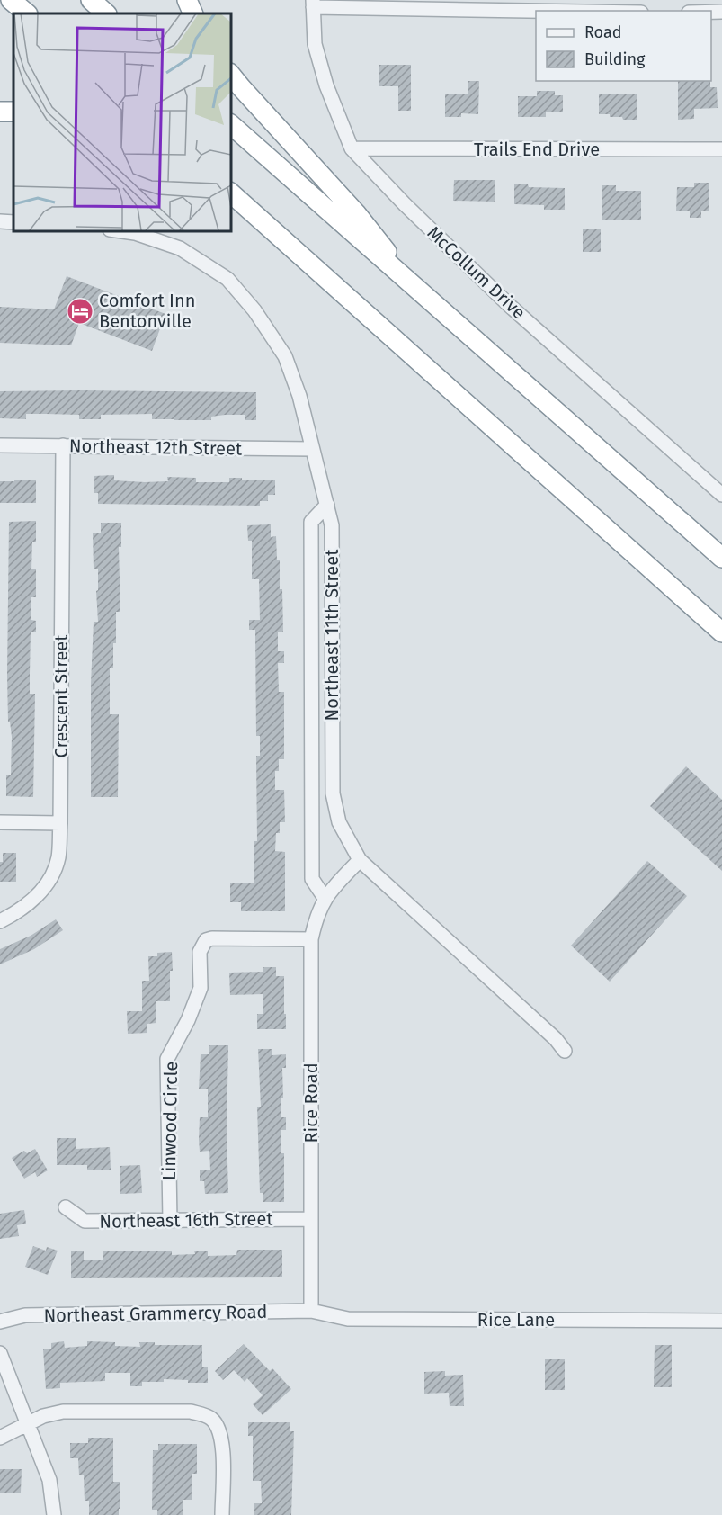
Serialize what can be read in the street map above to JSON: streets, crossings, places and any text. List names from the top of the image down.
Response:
{
  "streets": {
    "street": [
      "Trails End Drive",
      "McCollum Drive",
      "Northeast 12th Street",
      "Northeast 11th Street",
      "Crescent Street",
      "Rice Road",
      "Linwood Circle",
      "Northeast 16th Street",
      "Northeast Grammercy Road",
      "Rice Lane"
    ]
  },
  "crossings": [
    ["Trails End Drive", "McCollum Drive"],
    ["Northeast 12th Street", "Northeast 11th Street"],
    ["Northeast 12th Street", "Crescent Street"],
    ["Northeast 11th Street", "Rice Road"],
    ["Rice Road", "Linwood Circle"],
    ["Rice Road", "Northeast 16th Street"],
    ["Rice Road", "Northeast Grammercy Road"],
    ["Rice Road", "Rice Lane"],
    ["Linwood Circle", "Northeast 16th Street"],
    ["Northeast Grammercy Road", "Rice Lane"]
  ],
  "places": {
    "hotel": ["Comfort Inn Bentonville"]
  },
  "legend": ["Road", "Building"]
}
